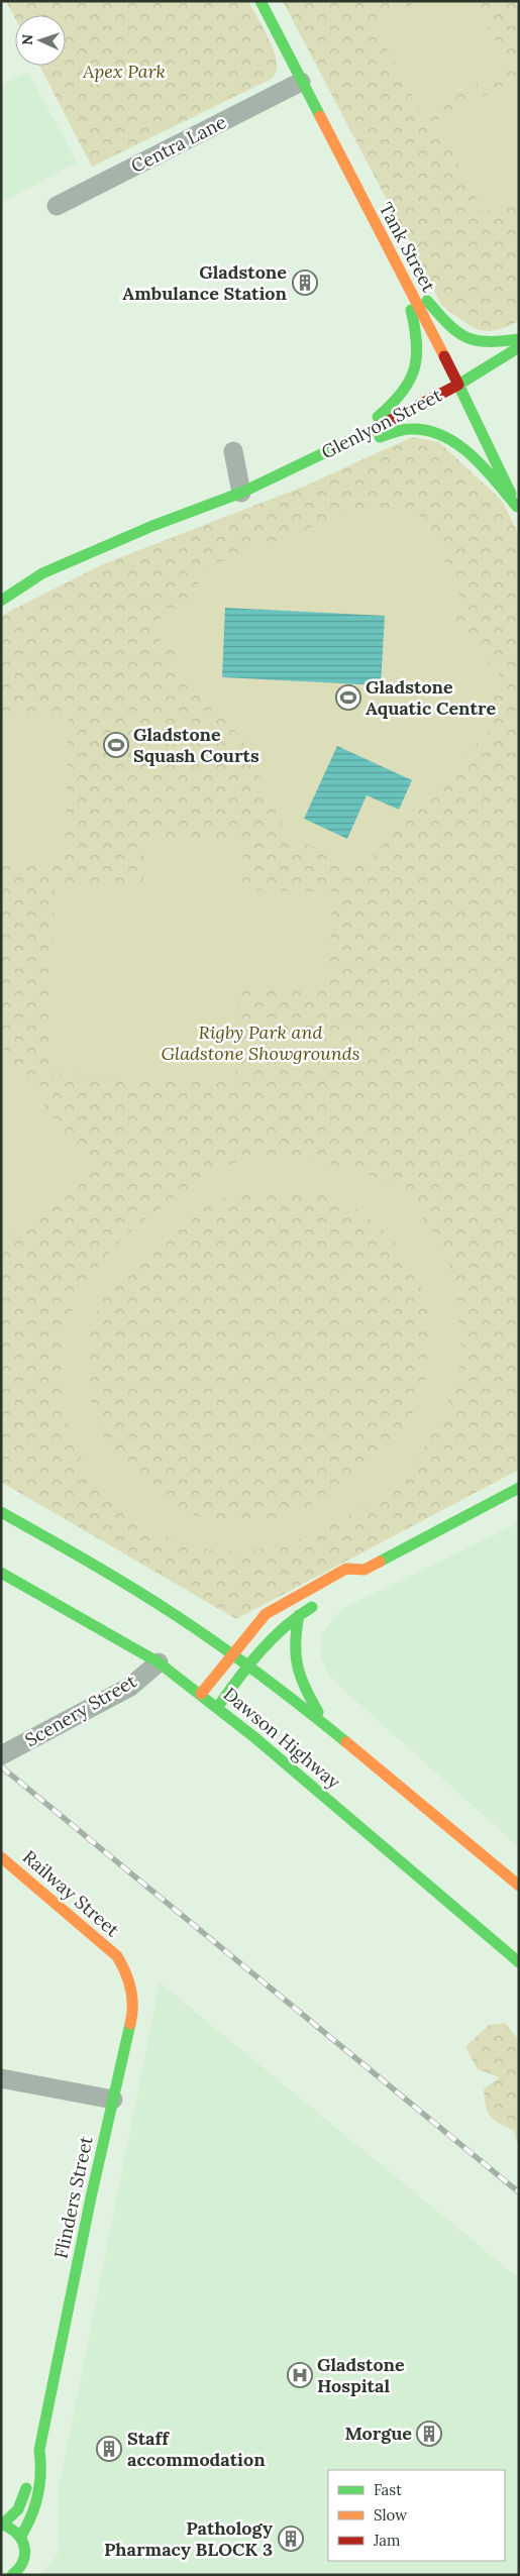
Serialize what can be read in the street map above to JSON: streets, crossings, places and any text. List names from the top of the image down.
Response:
{
  "streets": {
    "main road": [
      "Tank Street",
      "Glenlyon Street",
      "Dawson Highway",
      "Railway Street",
      "Flinders Street"
    ],
    "street": ["Centra Lane", "Scenery Street"]
  },
  "crossings": [
    ["Centra Lane", "Tank Street"],
    ["Tank Street", "Glenlyon Street"],
    ["Scenery Street", "Dawson Highway"],
    ["Railway Street", "Flinders Street"]
  ],
  "parks": ["Apex Park", "Rigby Park and Gladstone Showgrounds"],
  "places": {
    "building": [
      "Gladstone Ambulance Station",
      "Morgue",
      "Staff accommodation",
      "Pathology Pharmacy BLOCK 3"
    ],
    "sports": ["Gladstone Aquatic Centre", "Gladstone Squash Courts"],
    "hospital": ["Gladstone Hospital"]
  },
  "legend": ["Fast", "Slow", "Jam"],
  "north": "left"
}
